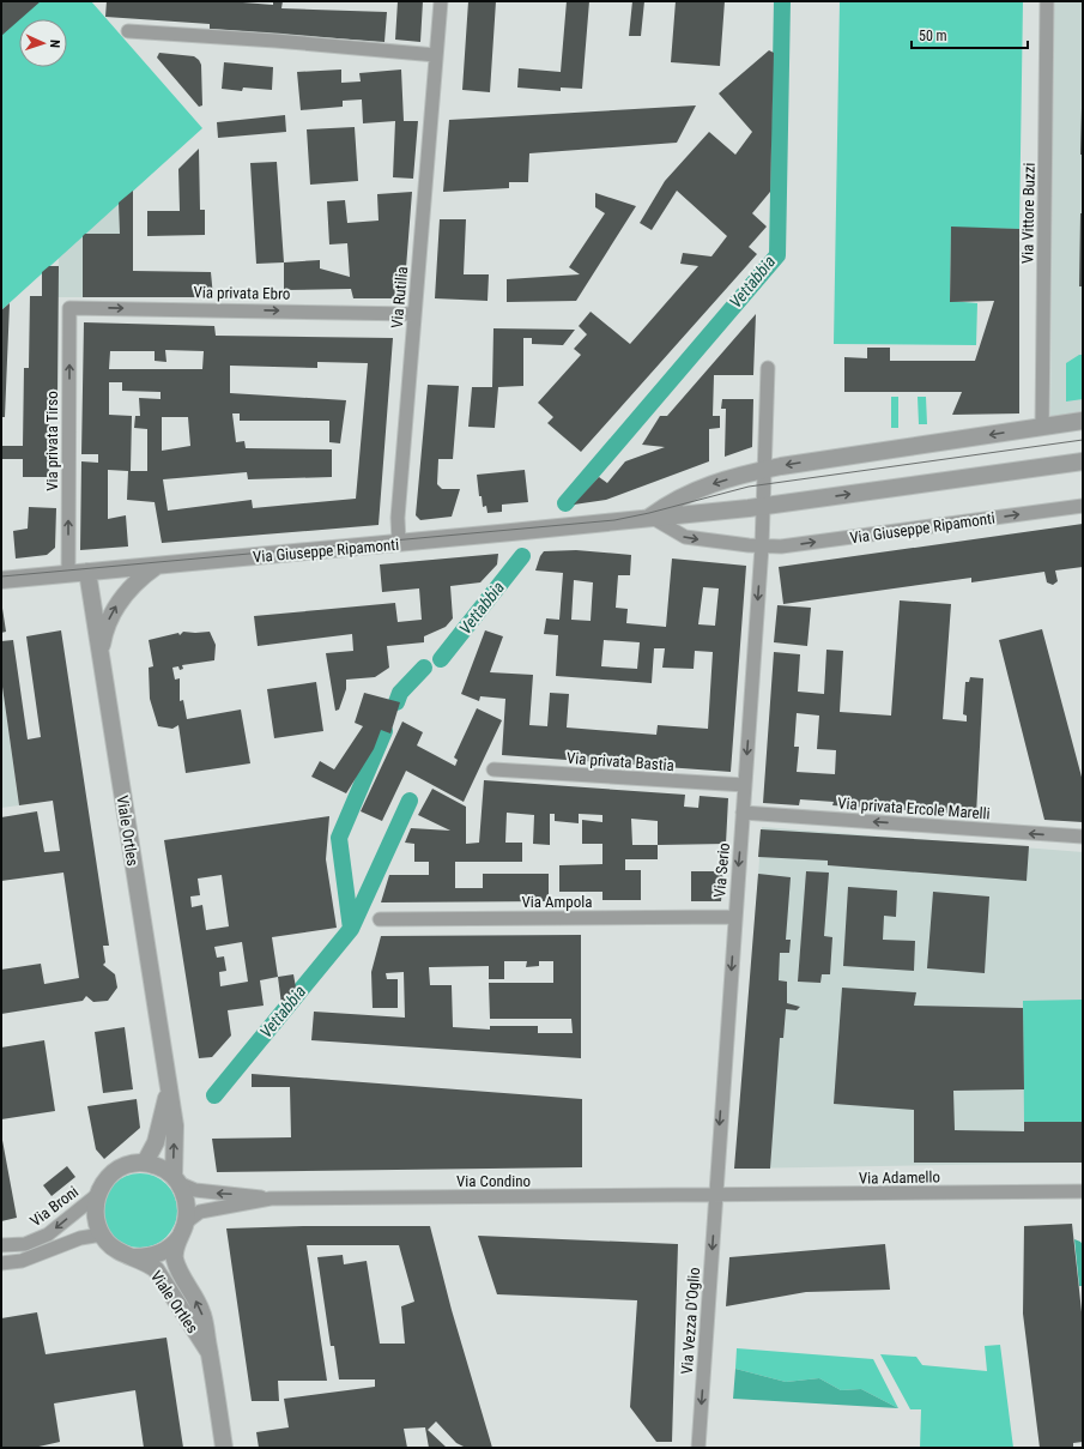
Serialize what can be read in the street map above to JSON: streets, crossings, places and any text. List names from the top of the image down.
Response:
{
  "streets": {
    "street": [
      "Via Vittore Buzzi",
      "Via privata Ebro",
      "Via Rutilia",
      "Via privata Tirso",
      "Via Giuseppe Ripamonti",
      "Via privata Bastia",
      "Via privata Ercole Marelli",
      "Viale Ortles",
      "Via Serio",
      "Via Ampola",
      "Via Adamello",
      "Via Condino",
      "Via Broni",
      "Via Vezza D'Oglio"
    ]
  },
  "crossings": [
    ["Via privata Ebro", "Via Rutilia"],
    ["Via privata Ebro", "Via privata Tirso"],
    ["Via Rutilia", "Via Giuseppe Ripamonti"],
    ["Via privata Tirso", "Via Giuseppe Ripamonti"],
    ["Via Giuseppe Ripamonti", "Viale Ortles"],
    ["Via Giuseppe Ripamonti", "Via Serio"],
    ["Via privata Bastia", "Via Serio"],
    ["Via privata Ercole Marelli", "Via Serio"],
    ["Viale Ortles", "Via Condino"],
    ["Viale Ortles", "Via Broni"],
    ["Via Serio", "Via Ampola"],
    ["Via Serio", "Via Adamello"],
    ["Via Serio", "Via Condino"],
    ["Via Serio", "Via Vezza D'Oglio"],
    ["Via Adamello", "Via Condino"],
    ["Via Adamello", "Via Vezza D'Oglio"],
    ["Via Condino", "Via Broni"],
    ["Via Condino", "Via Vezza D'Oglio"]
  ],
  "one_way": [
    "Via privata Ebro",
    "Via privata Tirso",
    "Via privata Ercole Marelli",
    "Via Serio",
    "Via Vezza D'Oglio"
  ],
  "water": ["Vettabbia"],
  "scale_bar": "50 m",
  "north": "right"
}
